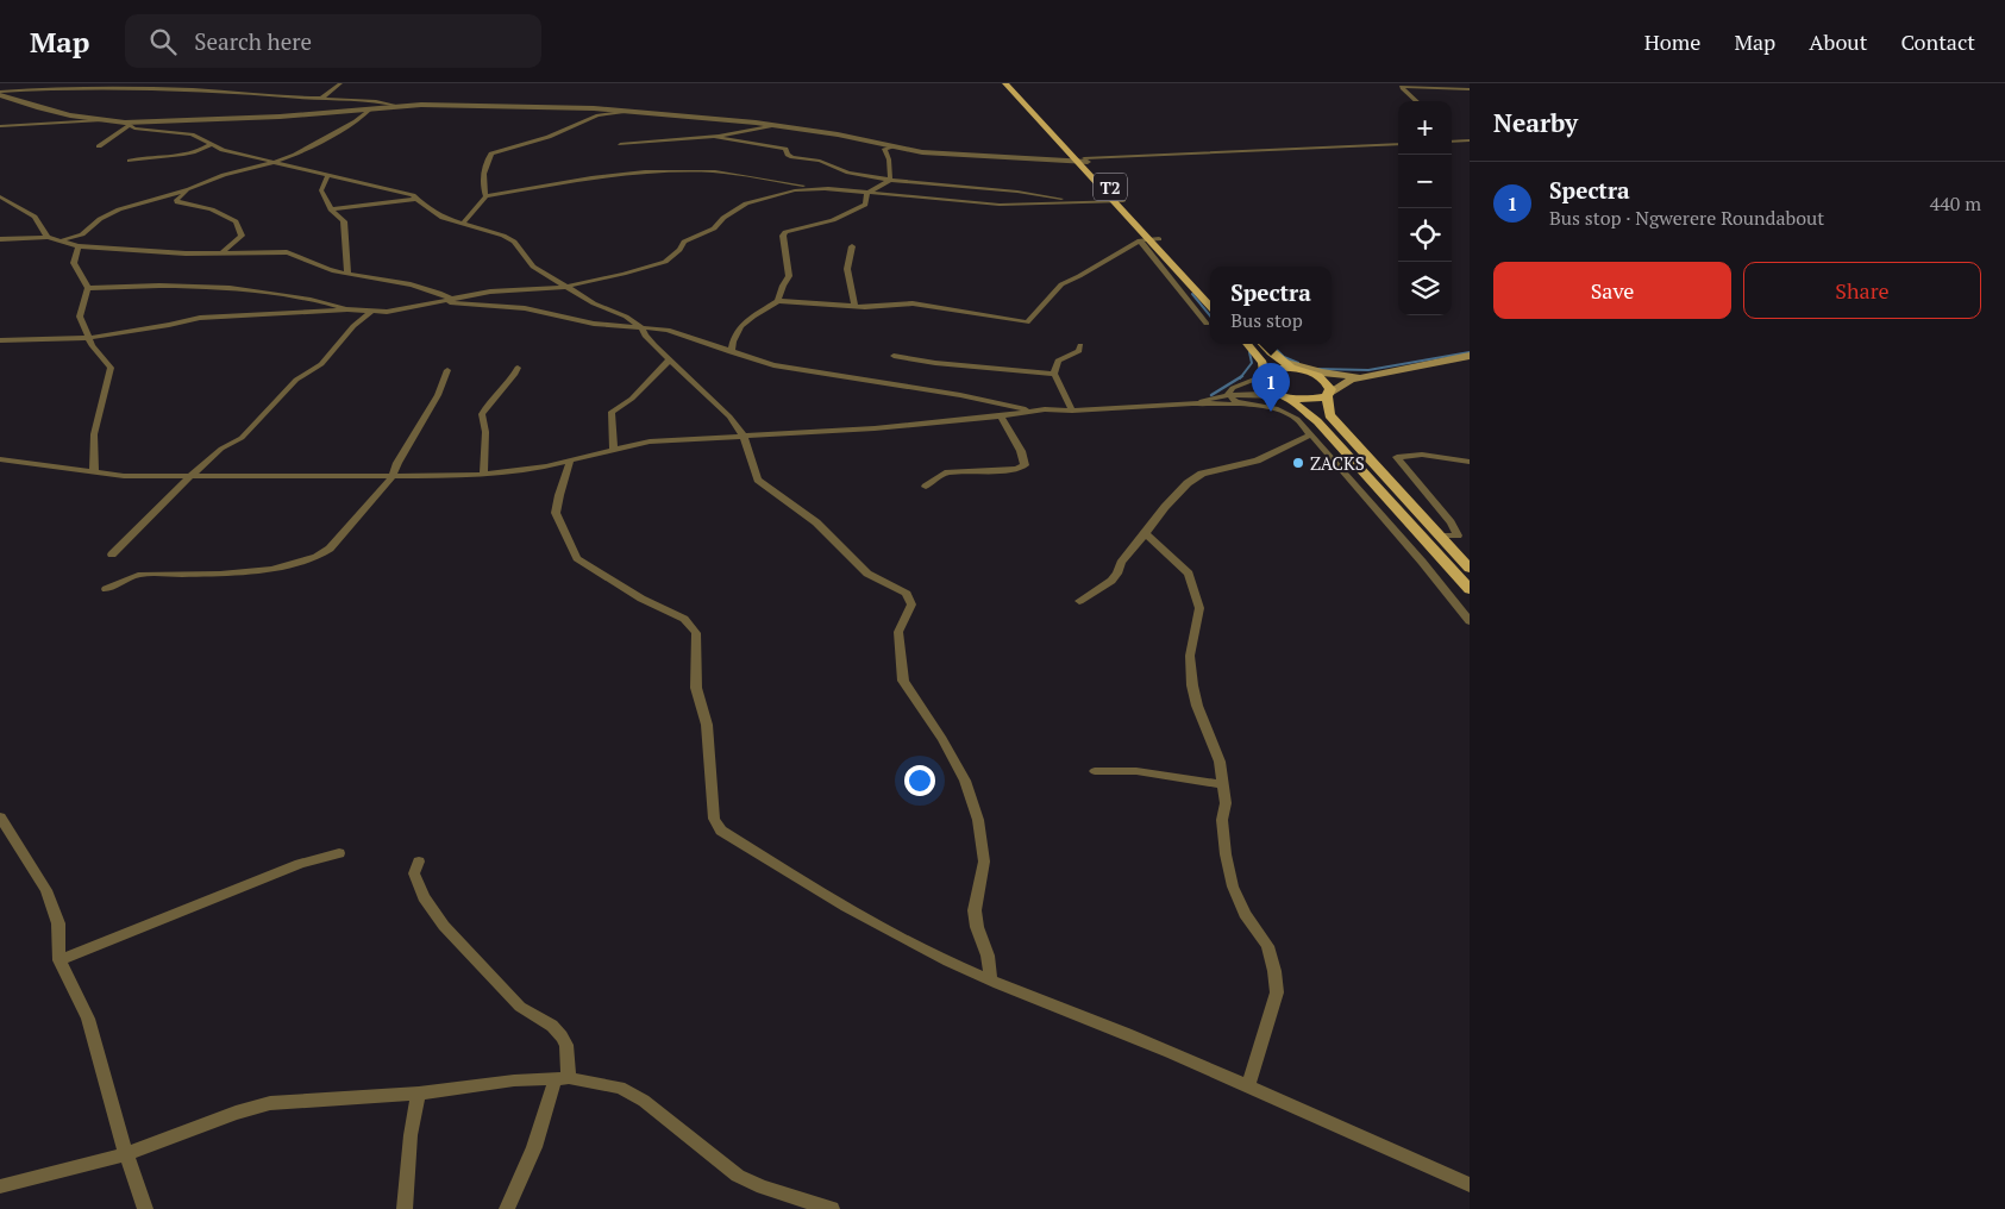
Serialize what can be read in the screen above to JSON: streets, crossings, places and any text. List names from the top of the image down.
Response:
{
  "streets": {
    "main road": ["T2"]
  },
  "places": ["ZACKS"],
  "page": {
    "header": "Map",
    "search": "Search here",
    "nav": [
      "Home",
      "Map",
      "About",
      "Contact"
    ],
    "heading": "Nearby",
    "map_buttons": ["+", "−"],
    "list": [
      {
        "mark": "1",
        "name": "Spectra",
        "note": "Bus stop · Ngwerere Roundabout",
        "value": "440 m"
      }
    ],
    "buttons": ["Save", "Share"],
    "popup": ["Spectra", "Bus stop"],
    "pins": "1"
  }
}
